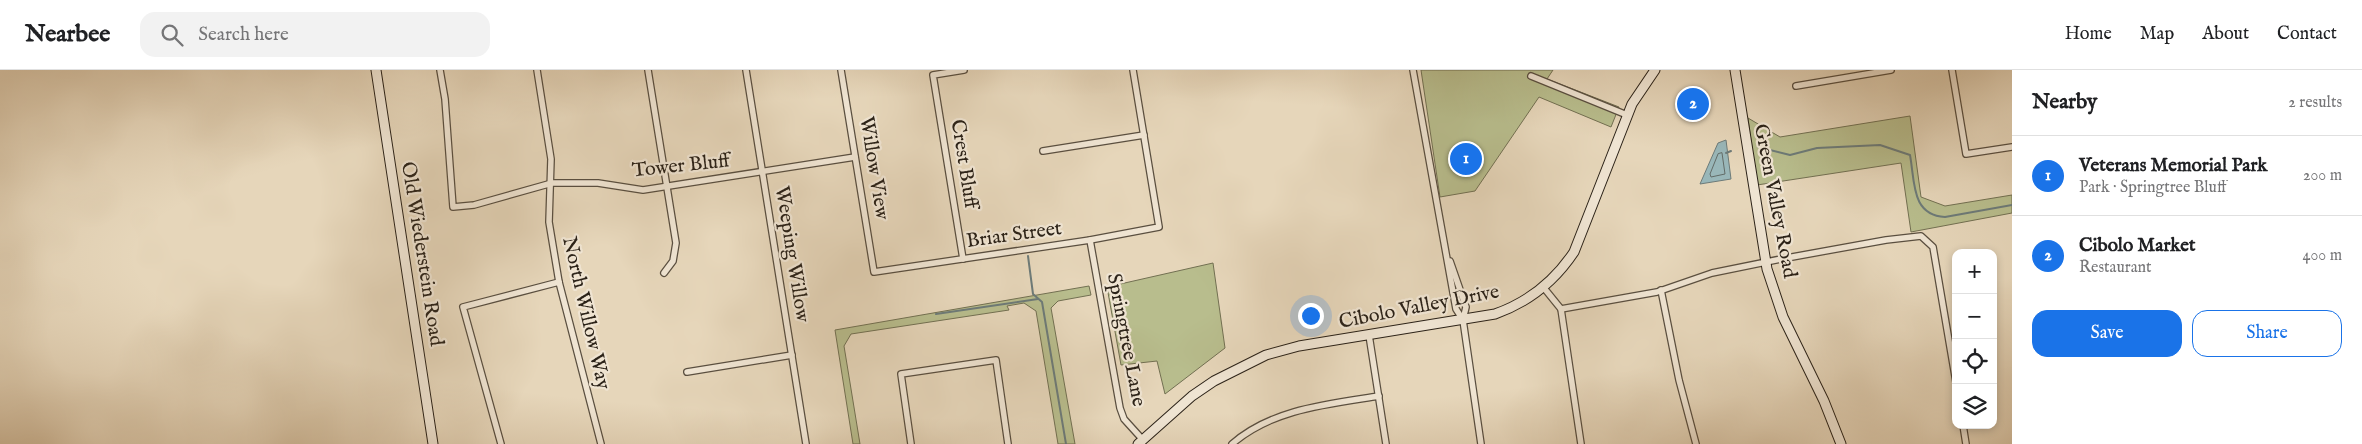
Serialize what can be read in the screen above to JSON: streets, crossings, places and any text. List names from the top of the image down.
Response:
{
  "streets": {
    "street": [
      "Crest Bluff",
      "Tower Bluff",
      "Willow View",
      "Green Valley Road",
      "Briar Street",
      "Old Wiederstein Road",
      "Weeping Willow",
      "Cibolo Valley Drive",
      "North Willow Way",
      "Springtree Lane"
    ]
  },
  "crossings": [
    ["Crest Bluff", "Briar Street"],
    ["Tower Bluff", "Willow View"],
    ["Tower Bluff", "Weeping Willow"],
    ["Tower Bluff", "North Willow Way"],
    ["Willow View", "Briar Street"],
    ["Briar Street", "Springtree Lane"],
    ["Cibolo Valley Drive", "Springtree Lane"]
  ],
  "page": {
    "header": "Nearbee",
    "search": "Search here",
    "nav": [
      "Home",
      "Map",
      "About",
      "Contact"
    ],
    "heading": ["Nearby", "2 results"],
    "pins": ["2", "1"],
    "list": [
      {
        "mark": "1",
        "name": "Veterans Memorial Park",
        "note": "Park · Springtree Bluff",
        "value": "200 m"
      },
      {
        "mark": "2",
        "name": "Cibolo Market",
        "note": "Restaurant",
        "value": "400 m"
      }
    ],
    "map_buttons": ["+", "−"],
    "buttons": ["Save", "Share"]
  }
}
